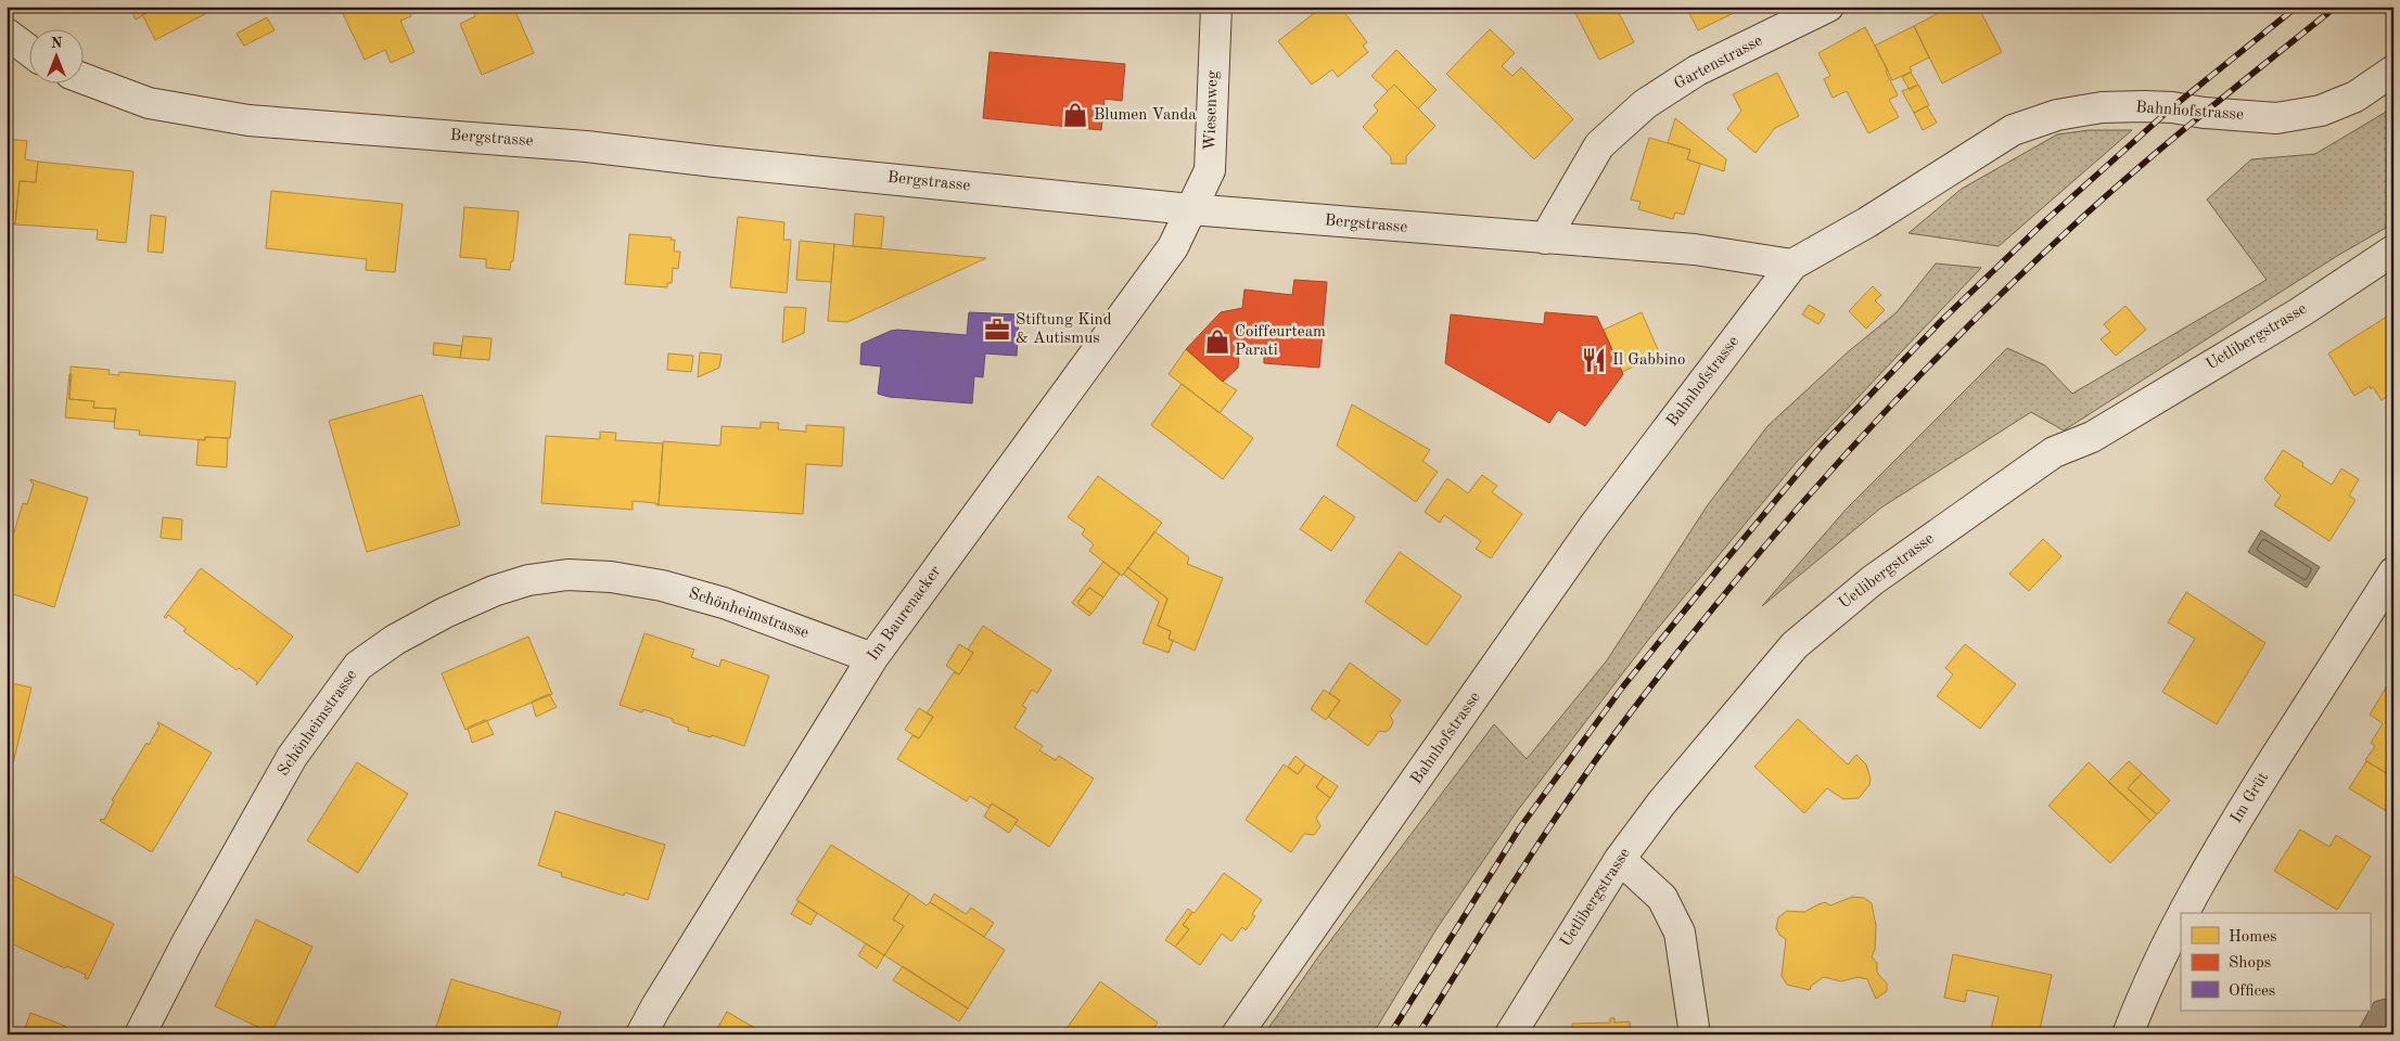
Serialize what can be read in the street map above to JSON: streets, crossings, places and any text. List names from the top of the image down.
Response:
{
  "streets": {
    "street": [
      "Gartenstrasse",
      "Wiesenweg",
      "Bahnhofstrasse",
      "Bergstrasse",
      "Uetlibergstrasse",
      "Schönheimstrasse",
      "Im Baurenacker",
      "Im Grüt"
    ]
  },
  "crossings": [
    ["Gartenstrasse", "Bergstrasse"],
    ["Wiesenweg", "Bergstrasse"],
    ["Wiesenweg", "Im Baurenacker"],
    ["Bahnhofstrasse", "Bergstrasse"],
    ["Bergstrasse", "Im Baurenacker"],
    ["Schönheimstrasse", "Im Baurenacker"]
  ],
  "places": {
    "shop": ["Blumen Vanda", "Coiffeurteam Parati"],
    "office": ["Stiftung Kind & Autismus"],
    "restaurant": ["Il Gabbino"]
  },
  "legend": ["Homes", "Shops", "Offices"],
  "north": "top"
}
